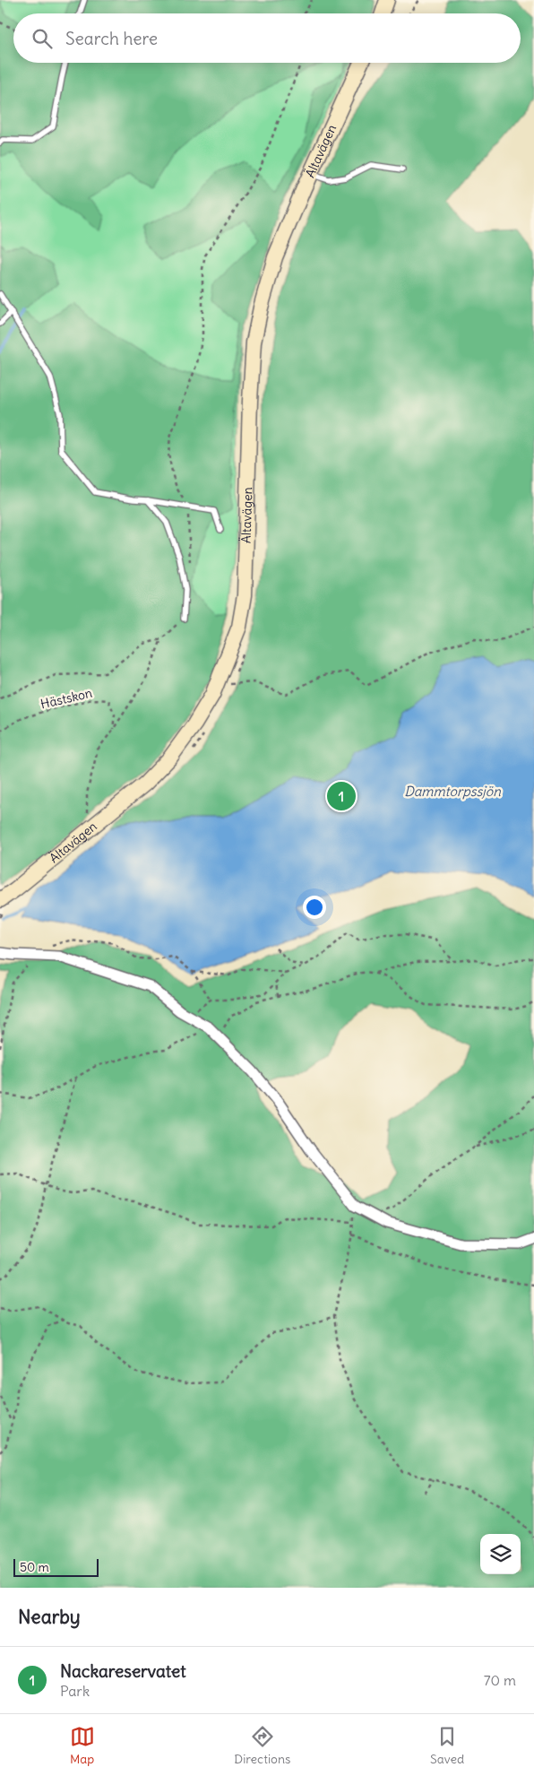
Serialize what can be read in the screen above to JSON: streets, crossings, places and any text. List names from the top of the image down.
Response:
{
  "streets": {
    "main road": ["Ältavägen"],
    "path": ["Hästskon"]
  },
  "water": ["Dammtorpssjön"],
  "scale_bar": "50 m",
  "page": {
    "search": "Search here",
    "pins": "1",
    "scale": "50 m",
    "heading": "Nearby",
    "list": [
      {
        "mark": "1",
        "name": "Nackareservatet",
        "note": "Park",
        "value": "70 m"
      }
    ],
    "nav": ["Map", "Directions", "Saved"]
  }
}
